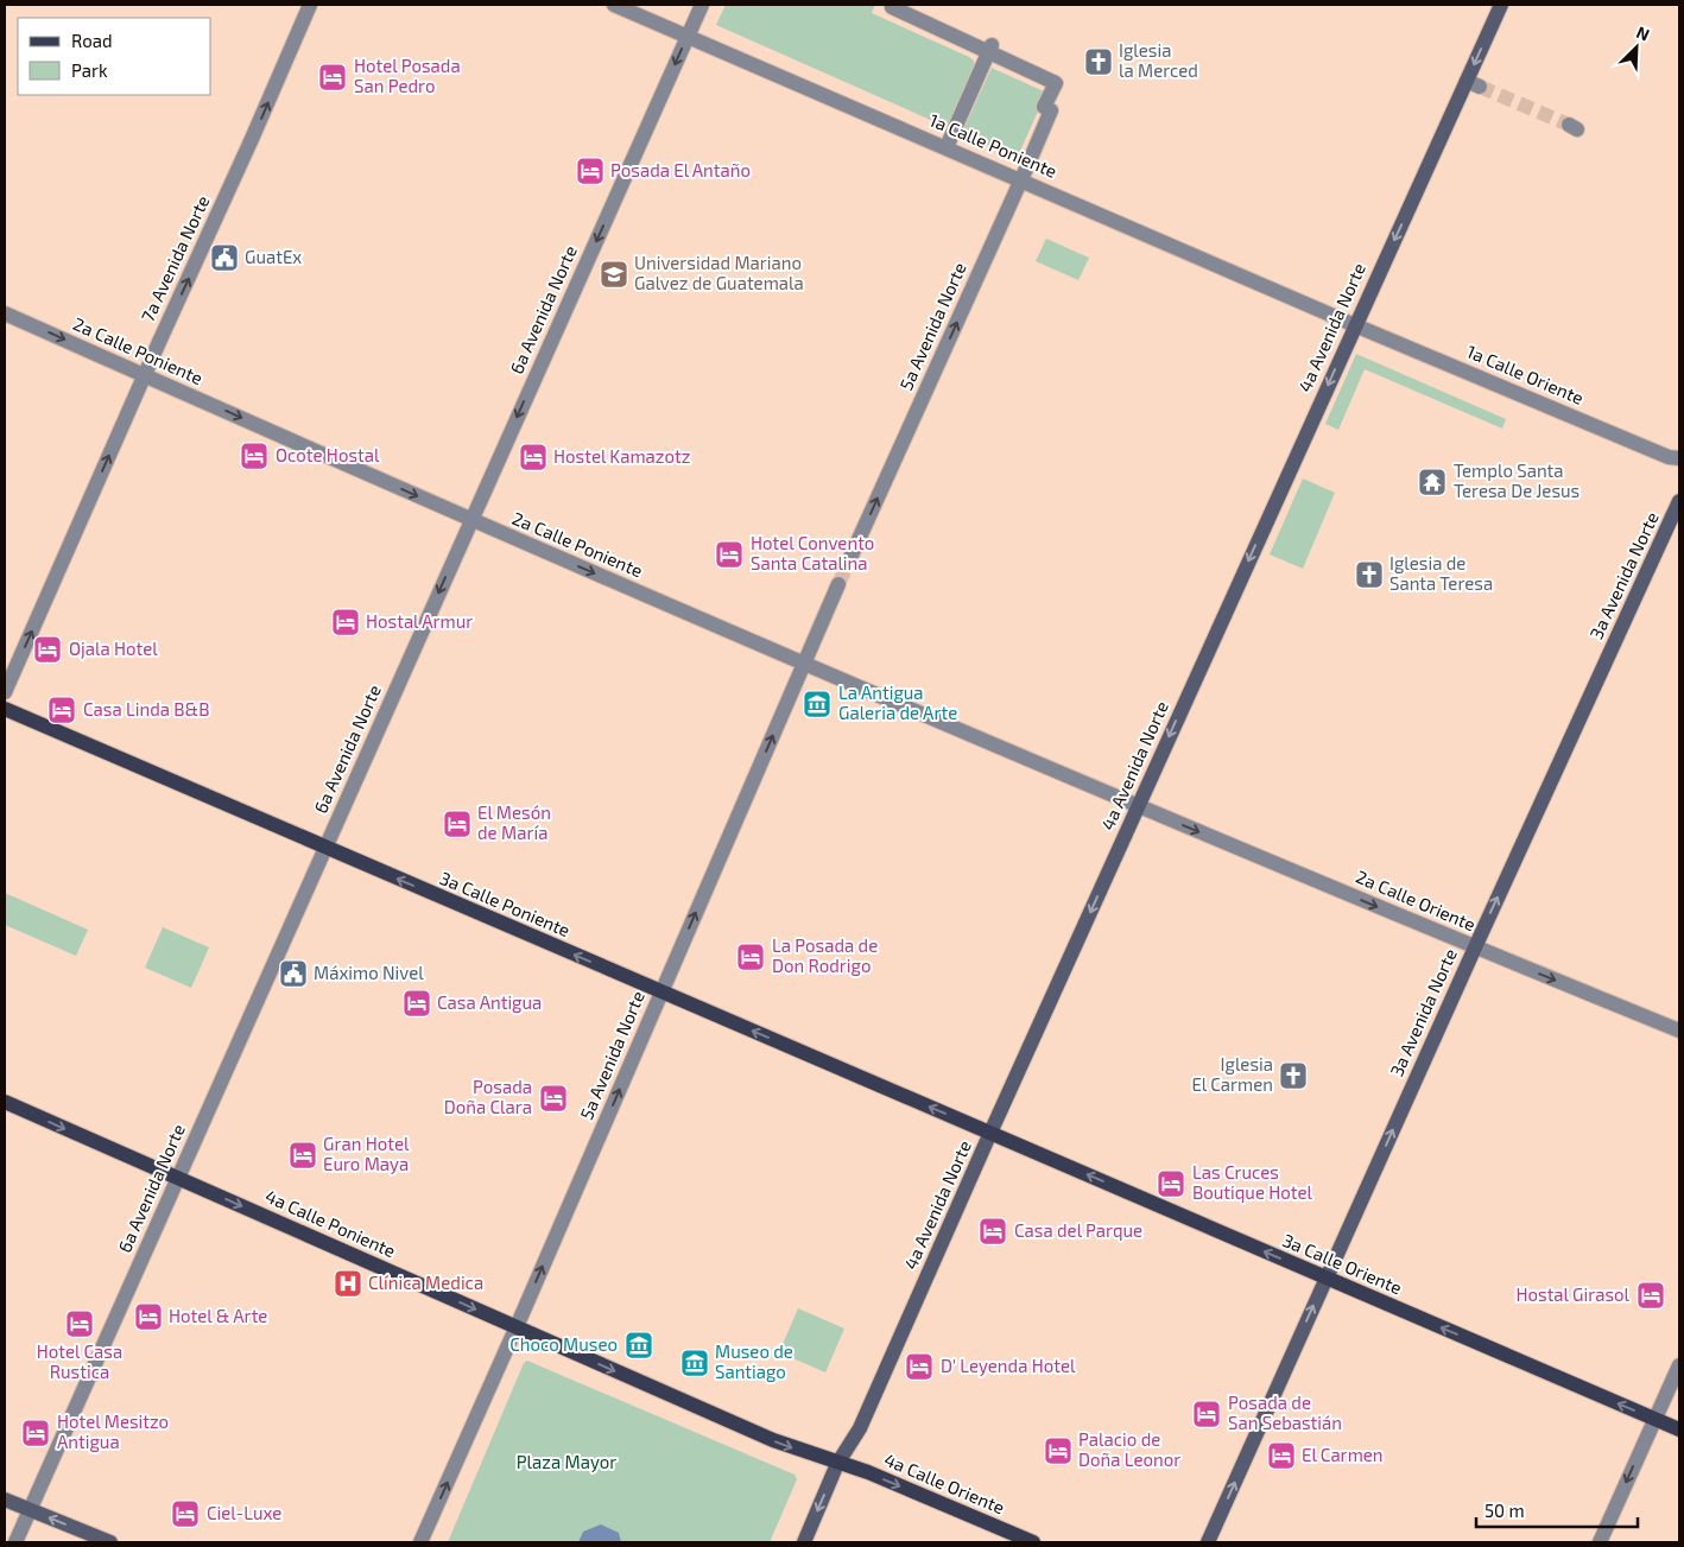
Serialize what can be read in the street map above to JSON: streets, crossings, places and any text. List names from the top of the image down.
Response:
{
  "streets": {
    "main road": [
      "3a Calle Poniente",
      "4a Calle Poniente",
      "3a Calle Oriente",
      "4a Calle Oriente"
    ],
    "street": [
      "1a Calle Poniente",
      "7a Avenida Norte",
      "6a Avenida Norte",
      "5a Avenida Norte",
      "4a Avenida Norte",
      "2a Calle Poniente",
      "1a Calle Oriente",
      "3a Avenida Norte",
      "2a Calle Oriente"
    ]
  },
  "crossings": [
    ["1a Calle Poniente", "6a Avenida Norte"],
    ["1a Calle Poniente", "5a Avenida Norte"],
    ["1a Calle Poniente", "4a Avenida Norte"],
    ["1a Calle Poniente", "1a Calle Oriente"],
    ["7a Avenida Norte", "2a Calle Poniente"],
    ["6a Avenida Norte", "2a Calle Poniente"],
    ["6a Avenida Norte", "3a Calle Poniente"],
    ["6a Avenida Norte", "4a Calle Poniente"],
    ["5a Avenida Norte", "2a Calle Poniente"],
    ["5a Avenida Norte", "3a Calle Poniente"],
    ["5a Avenida Norte", "4a Calle Poniente"],
    ["4a Avenida Norte", "2a Calle Poniente"],
    ["4a Avenida Norte", "1a Calle Oriente"],
    ["4a Avenida Norte", "2a Calle Oriente"],
    ["4a Avenida Norte", "3a Calle Poniente"],
    ["4a Avenida Norte", "4a Calle Poniente"],
    ["4a Avenida Norte", "3a Calle Oriente"],
    ["4a Avenida Norte", "4a Calle Oriente"],
    ["2a Calle Poniente", "2a Calle Oriente"],
    ["3a Avenida Norte", "2a Calle Oriente"],
    ["3a Avenida Norte", "3a Calle Oriente"],
    ["3a Calle Poniente", "3a Calle Oriente"],
    ["4a Calle Poniente", "4a Calle Oriente"]
  ],
  "one_way": [
    "7a Avenida Norte",
    "6a Avenida Norte",
    "5a Avenida Norte",
    "4a Avenida Norte",
    "2a Calle Poniente",
    "3a Avenida Norte",
    "2a Calle Oriente",
    "3a Calle Poniente",
    "4a Calle Poniente",
    "3a Calle Oriente",
    "4a Calle Oriente"
  ],
  "parks": ["Plaza Mayor"],
  "places": {
    "church": ["Iglesia la Merced", "Iglesia de Santa Teresa", "Iglesia El Carmen"],
    "hotel": [
      "Hotel Posada San Pedro",
      "Posada El Antaño",
      "Ocote Hostal",
      "Hostel Kamazotz",
      "Hotel Convento Santa Catalina",
      "Hostal Armur",
      "Ojala Hotel",
      "Casa Linda B&B",
      "El Mesón de María",
      "La Posada de Don Rodrigo",
      "Casa Antigua",
      "Posada Doña Clara",
      "Gran Hotel Euro Maya",
      "Las Cruces Boutique Hotel",
      "Casa del Parque",
      "Hostal Girasol",
      "Hotel & Arte",
      "Hotel Casa Rustica",
      "D' Leyenda Hotel",
      "Posada de San Sebastián",
      "Hotel Mesitzo Antigua",
      "Palacio de Doña Leonor",
      "El Carmen",
      "Ciel-Luxe"
    ],
    "public building": ["GuatEx", "Máximo Nivel"],
    "school or university": ["Universidad Mariano Galvez de Guatemala"],
    "temple": ["Templo Santa Teresa De Jesus"],
    "museum": ["La Antigua Galeria de Arte", "Choco Museo", "Museo de Santiago"],
    "hospital": ["Clínica Medica"]
  },
  "legend": ["Road", "Park"],
  "scale_bar": "50 m",
  "north": "top right"
}
